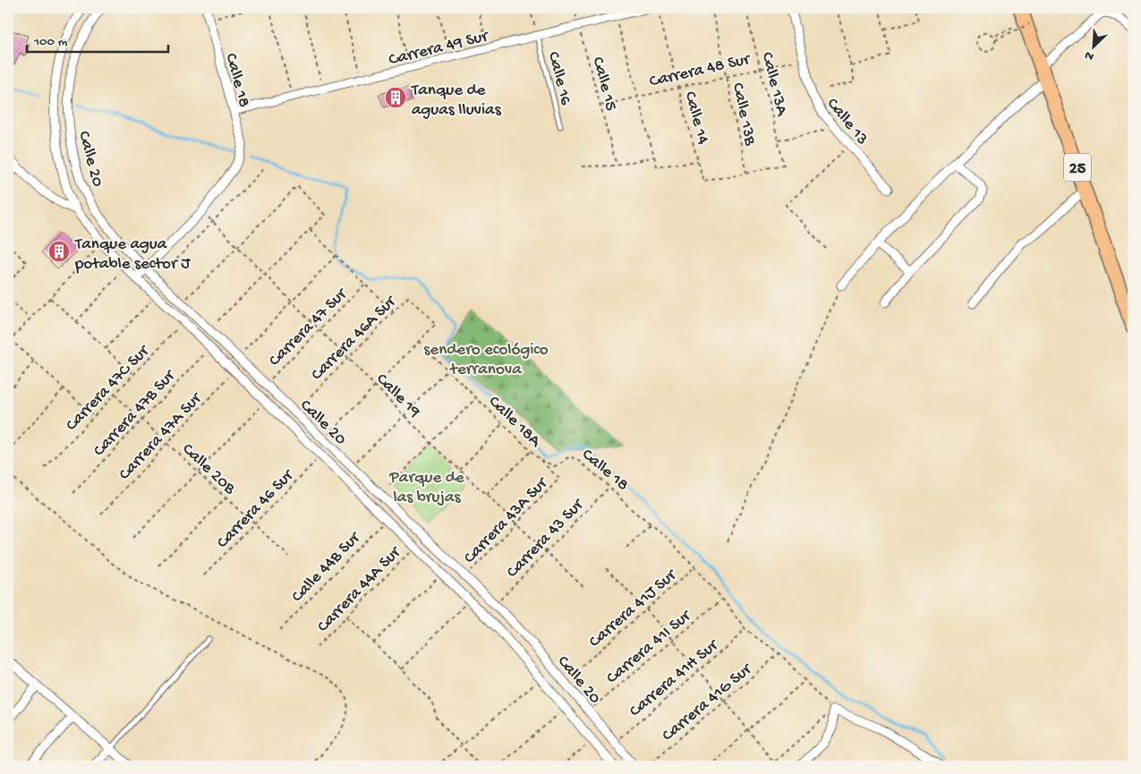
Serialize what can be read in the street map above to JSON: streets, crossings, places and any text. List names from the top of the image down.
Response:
{
  "streets": {
    "highway": ["25"],
    "street": [
      "Carrera 49 Sur",
      "Calle 18",
      "Calle 13",
      "Calle 20"
    ],
    "lane": ["Calle 16"],
    "path": [
      "Carrera 48 Sur",
      "Calle 15",
      "Calle 13A",
      "Calle 13B",
      "Calle 14",
      "Carrera 47 Sur",
      "Carrera 46A Sur",
      "Carrera 47C Sur",
      "Calle 19",
      "Carrera 47B Sur",
      "Calle 18A",
      "Carrera 47A Sur",
      "Calle 20B",
      "Carrera 46 Sur",
      "Carrera 43A Sur",
      "Carrera 43 Sur",
      "Calle 44B Sur",
      "Carrera 44A Sur",
      "Carrera 41J Sur",
      "Carrera 41I Sur",
      "Carrera 41H Sur",
      "Carrera 41G Sur"
    ]
  },
  "crossings": [
    ["Carrera 49 Sur", "Calle 16"],
    ["Carrera 49 Sur", "Calle 18"],
    ["Carrera 49 Sur", "Calle 15"],
    ["Carrera 48 Sur", "Calle 15"],
    ["Carrera 48 Sur", "Calle 13A"],
    ["Carrera 48 Sur", "Calle 13B"],
    ["Carrera 48 Sur", "Calle 14"],
    ["Carrera 48 Sur", "Calle 13"],
    ["Calle 18", "Calle 19"],
    ["Calle 18", "Calle 18A"],
    ["Calle 18", "Carrera 43 Sur"],
    ["Calle 18", "Carrera 41J Sur"],
    ["Calle 18", "Carrera 41I Sur"],
    ["Calle 18", "Carrera 41H Sur"],
    ["Calle 18", "Carrera 41G Sur"],
    ["Calle 13A", "Calle 13B"],
    ["Calle 13A", "Calle 14"],
    ["Calle 13B", "Calle 14"],
    ["Calle 20", "Carrera 47 Sur"],
    ["Calle 20", "Carrera 46A Sur"],
    ["Calle 20", "Carrera 47C Sur"],
    ["Calle 20", "Carrera 47B Sur"],
    ["Calle 20", "Carrera 47A Sur"],
    ["Calle 20", "Carrera 46 Sur"],
    ["Calle 20", "Carrera 43A Sur"],
    ["Calle 20", "Carrera 43 Sur"],
    ["Calle 20", "Calle 44B Sur"],
    ["Calle 20", "Carrera 44A Sur"],
    ["Calle 20", "Carrera 41J Sur"],
    ["Calle 20", "Carrera 41I Sur"],
    ["Calle 20", "Carrera 41H Sur"],
    ["Carrera 47 Sur", "Calle 19"],
    ["Carrera 46A Sur", "Calle 19"],
    ["Carrera 46A Sur", "Calle 18A"],
    ["Carrera 47C Sur", "Calle 20B"],
    ["Calle 19", "Carrera 43A Sur"],
    ["Calle 19", "Carrera 43 Sur"],
    ["Carrera 47B Sur", "Calle 20B"],
    ["Calle 18A", "Carrera 43A Sur"],
    ["Carrera 47A Sur", "Calle 20B"],
    ["Calle 20B", "Carrera 46 Sur"]
  ],
  "parks": ["sendero ecológico terranova", "Parque de las brujas"],
  "places": {
    "building": ["Tanque de aguas lluvias", "Tanque agua potable sector J"]
  },
  "scale_bar": "100 m",
  "north": "bottom left"
}
